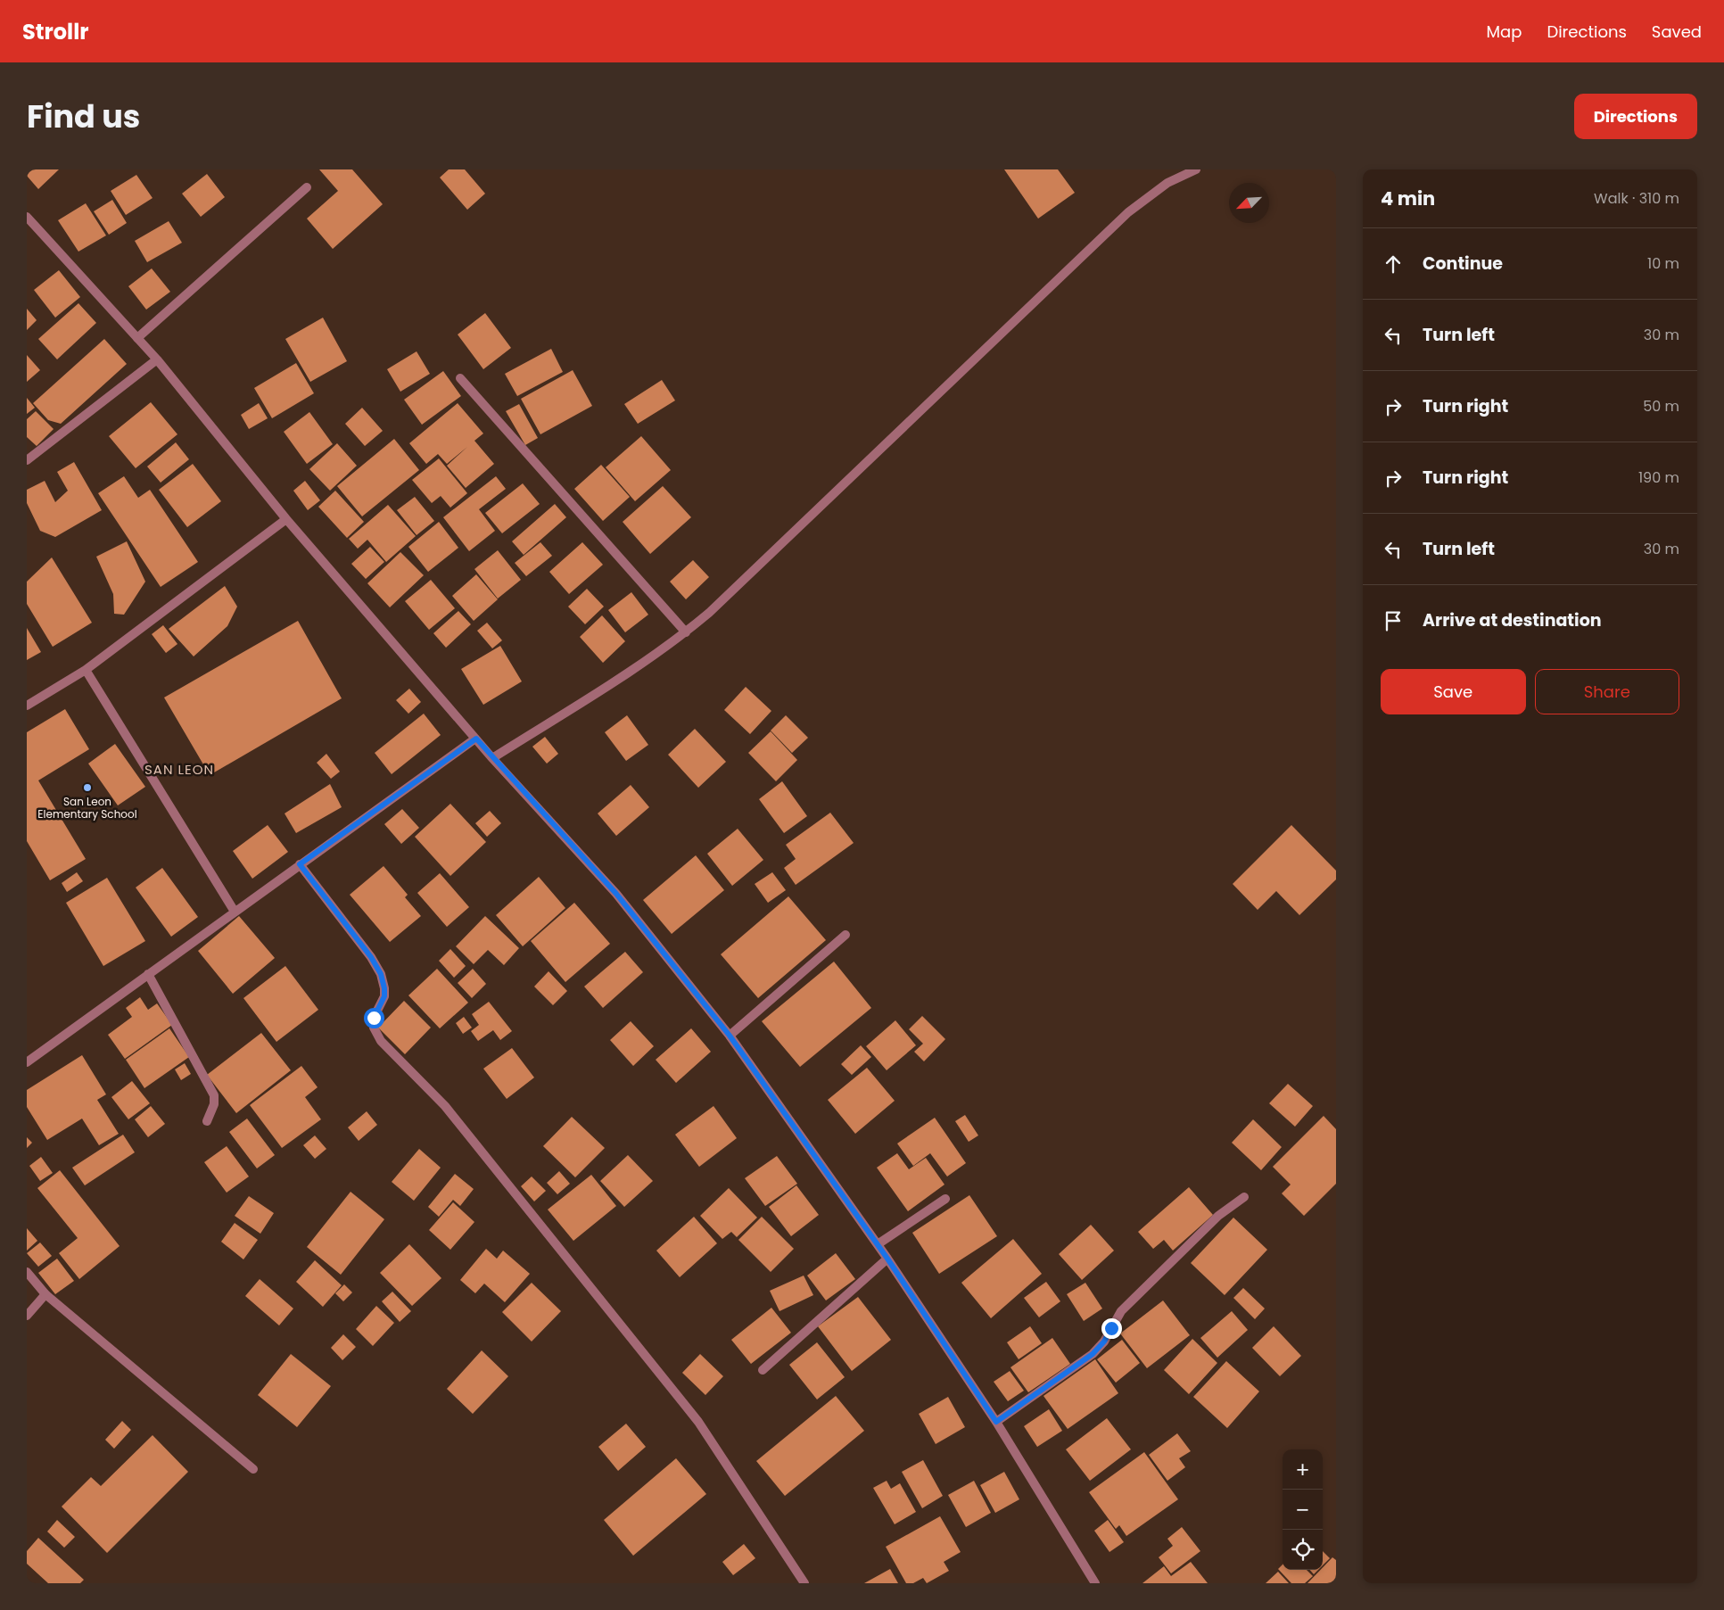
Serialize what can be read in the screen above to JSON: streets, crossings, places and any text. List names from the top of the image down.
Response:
{
  "districts": ["SAN LEON"],
  "places": ["San Leon Elementary School"],
  "north": "bottom left",
  "page": {
    "header": "Strollr",
    "nav": ["Map", "Directions", "Saved"],
    "title": "Find us",
    "buttons": [
      "Directions",
      ["Save", "Share"]
    ],
    "heading": ["4 min", "Walk · 310 m"],
    "list": [
      ["Continue", "10 m"],
      ["Turn left", "30 m"],
      ["Turn right", "50 m"],
      ["Turn right", "190 m"],
      ["Turn left", "30 m"],
      "Arrive at destination"
    ],
    "map_buttons": ["+", "−"]
  }
}
